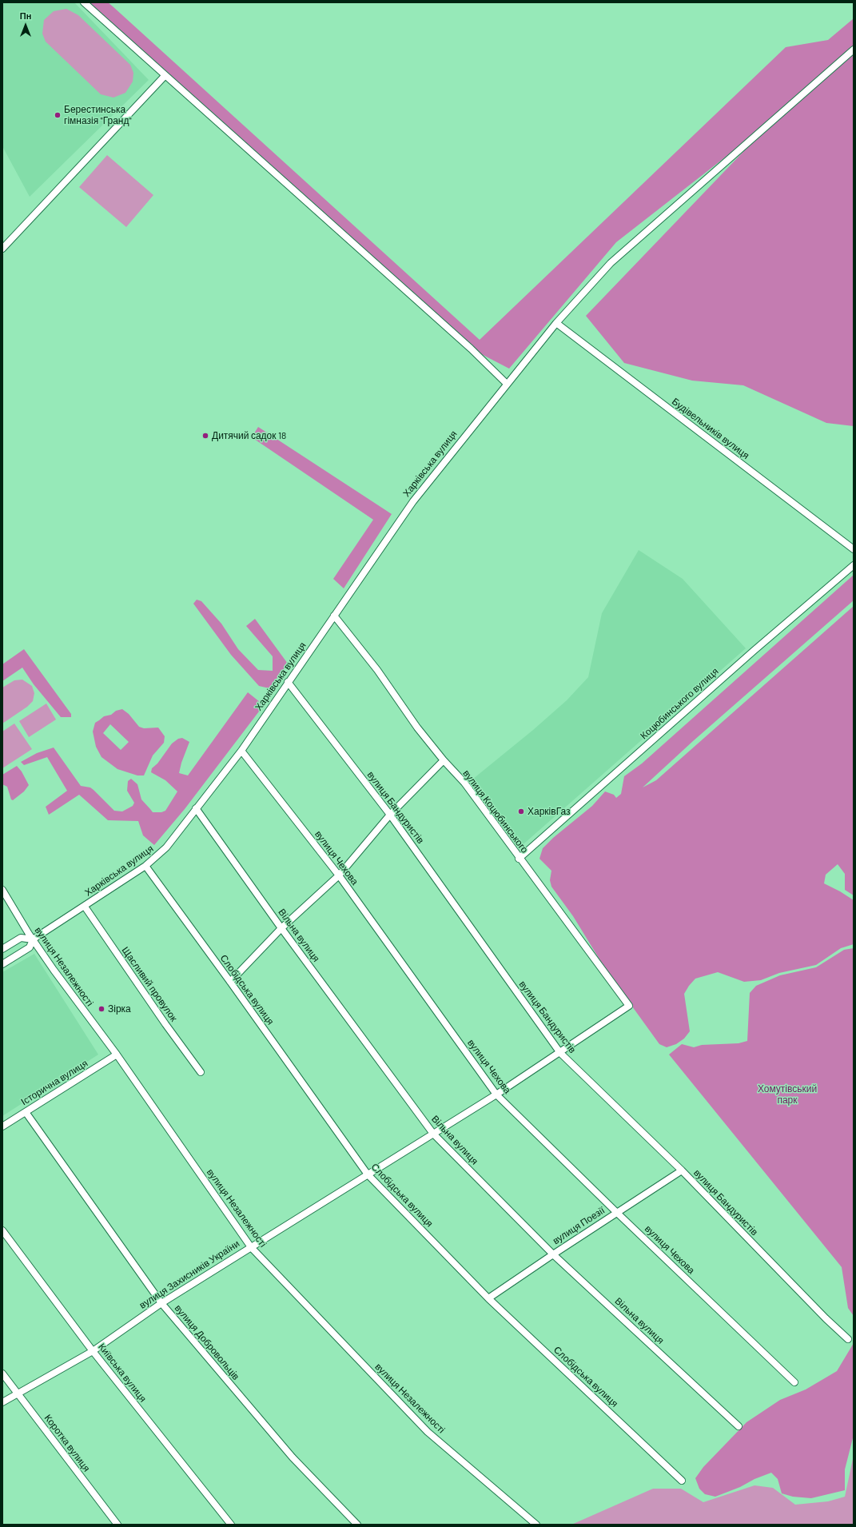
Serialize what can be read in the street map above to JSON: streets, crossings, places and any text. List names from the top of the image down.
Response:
{
  "streets": {
    "street": [
      "Будівельників вулиця",
      "Харківська вулиця",
      "Коцюбинського вулиця",
      "вулиця Бандуристів",
      "вулиця Коцюбинського",
      "вулиця Чехова",
      "Вільна вулиця",
      "вулиця Незалежності",
      "Щасливий провулок",
      "Слобідська вулиця",
      "Історична вулиця",
      "вулиця Поезії",
      "вулиця Захисників України",
      "вулиця Добровольців",
      "Київська вулиця",
      "Коротка вулиця"
    ]
  },
  "crossings": [
    ["Будівельників вулиця", "Харківська вулиця"],
    ["Харківська вулиця", "вулиця Бандуристів"],
    ["Харківська вулиця", "вулиця Коцюбинського"],
    ["Харківська вулиця", "вулиця Чехова"],
    ["Харківська вулиця", "Вільна вулиця"],
    ["Харківська вулиця", "вулиця Незалежності"],
    ["Харківська вулиця", "Щасливий провулок"],
    ["Харківська вулиця", "Слобідська вулиця"],
    ["Коцюбинського вулиця", "вулиця Коцюбинського"],
    ["вулиця Бандуристів", "вулиця Поезії"],
    ["вулиця Бандуристів", "вулиця Захисників України"],
    ["вулиця Коцюбинського", "вулиця Захисників України"],
    ["вулиця Чехова", "вулиця Поезії"],
    ["вулиця Чехова", "вулиця Захисників України"],
    ["Вільна вулиця", "вулиця Поезії"],
    ["Вільна вулиця", "вулиця Захисників України"],
    ["вулиця Незалежності", "Історична вулиця"],
    ["вулиця Незалежності", "вулиця Захисників України"],
    ["Слобідська вулиця", "вулиця Поезії"],
    ["Слобідська вулиця", "вулиця Захисників України"],
    ["Історична вулиця", "вулиця Добровольців"],
    ["вулиця Захисників України", "вулиця Добровольців"],
    ["вулиця Захисників України", "Київська вулиця"],
    ["вулиця Захисників України", "Коротка вулиця"]
  ],
  "parks": ["Хомутівський парк"],
  "places": [
    "Берестинська гімназія \"Гранд\"",
    "Дитячий садок 18",
    "ХарківГаз",
    "Зірка"
  ],
  "north": "top"
}
